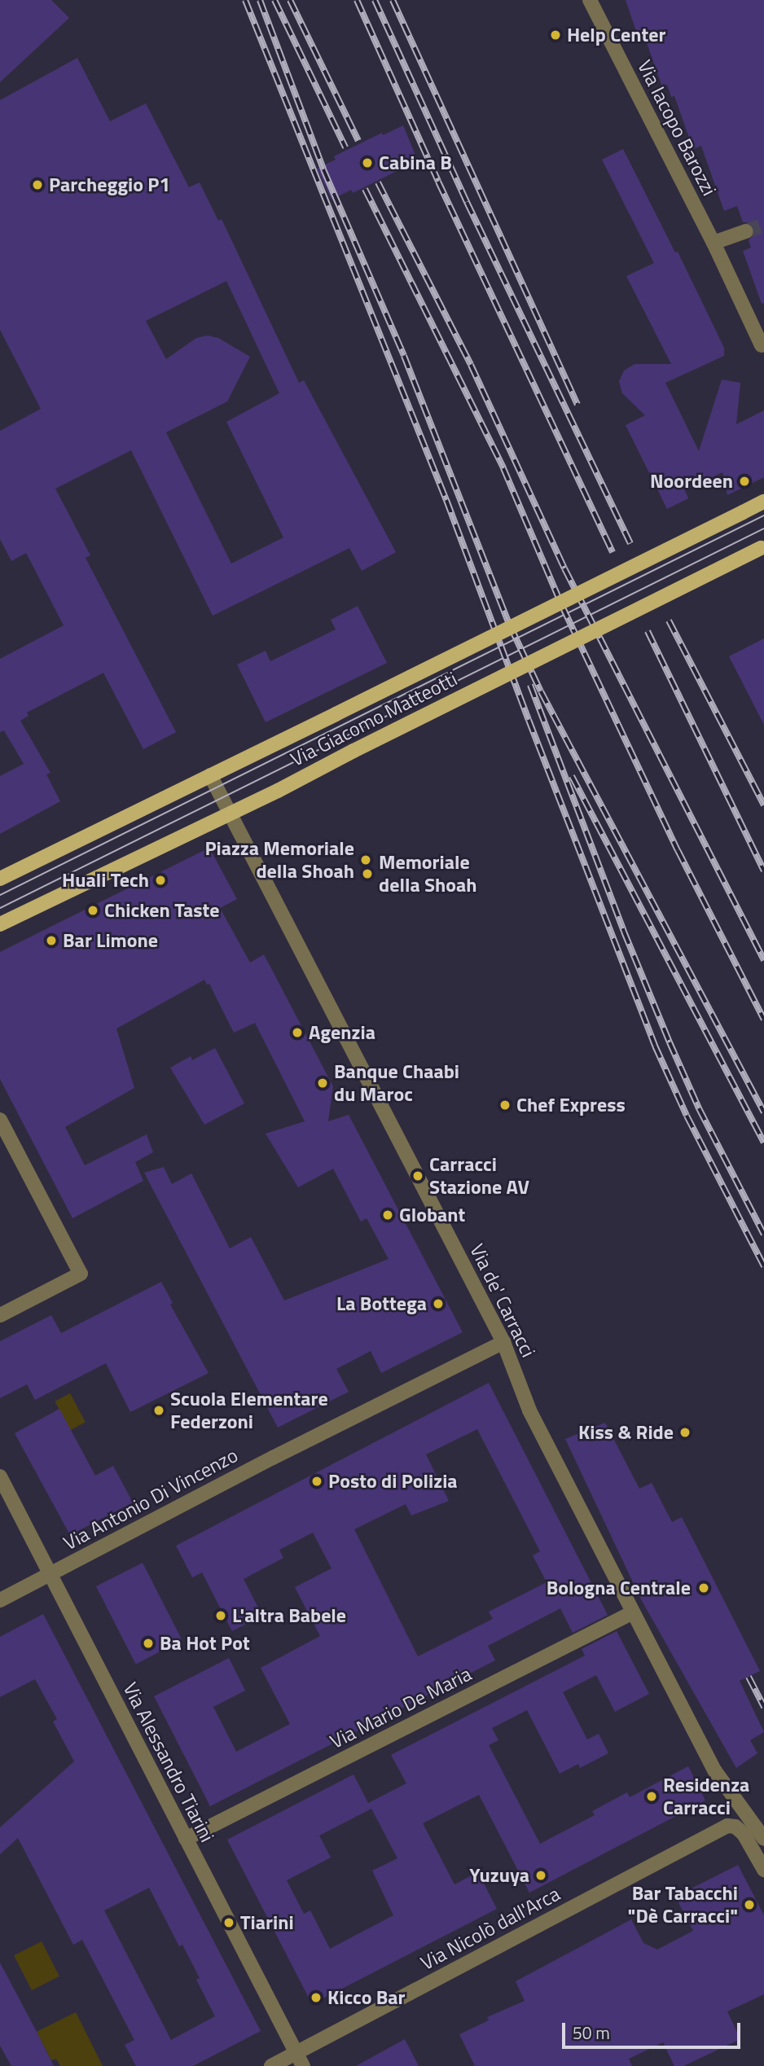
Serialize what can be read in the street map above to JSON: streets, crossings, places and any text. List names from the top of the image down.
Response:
{
  "streets": {
    "main road": ["Via Giacomo Matteotti"],
    "street": [
      "Via Iacopo Barozzi",
      "Via de' Carracci",
      "Via Antonio Di Vincenzo",
      "Via Mario De Maria",
      "Via Alessandro Tiarini",
      "Via Nicolò dall'Arca"
    ]
  },
  "crossings": [
    ["Via Giacomo Matteotti", "Via de' Carracci"],
    ["Via de' Carracci", "Via Antonio Di Vincenzo"],
    ["Via de' Carracci", "Via Mario De Maria"],
    ["Via Antonio Di Vincenzo", "Via Alessandro Tiarini"],
    ["Via Mario De Maria", "Via Alessandro Tiarini"],
    ["Via Alessandro Tiarini", "Via Nicolò dall'Arca"]
  ],
  "places": [
    "Help Center",
    "Cabina B",
    "Parcheggio P1",
    "Noordeen",
    "Piazza Memoriale della Shoah",
    "Memoriale della Shoah",
    "Huali Tech",
    "Chicken Taste",
    "Bar Limone",
    "Agenzia",
    "Banque Chaabi du Maroc",
    "Chef Express",
    "Carracci Stazione AV",
    "Globant",
    "La Bottega",
    "Scuola Elementare Federzoni",
    "Kiss & Ride",
    "Posto di Polizia",
    "Bologna Centrale",
    "L'altra Babele",
    "Ba Hot Pot",
    "Residenza Carracci",
    "Yuzuya",
    "Bar Tabacchi \"Dè Carracci\"",
    "Tiarini",
    "Kicco Bar"
  ],
  "scale_bar": "50 m"
}
